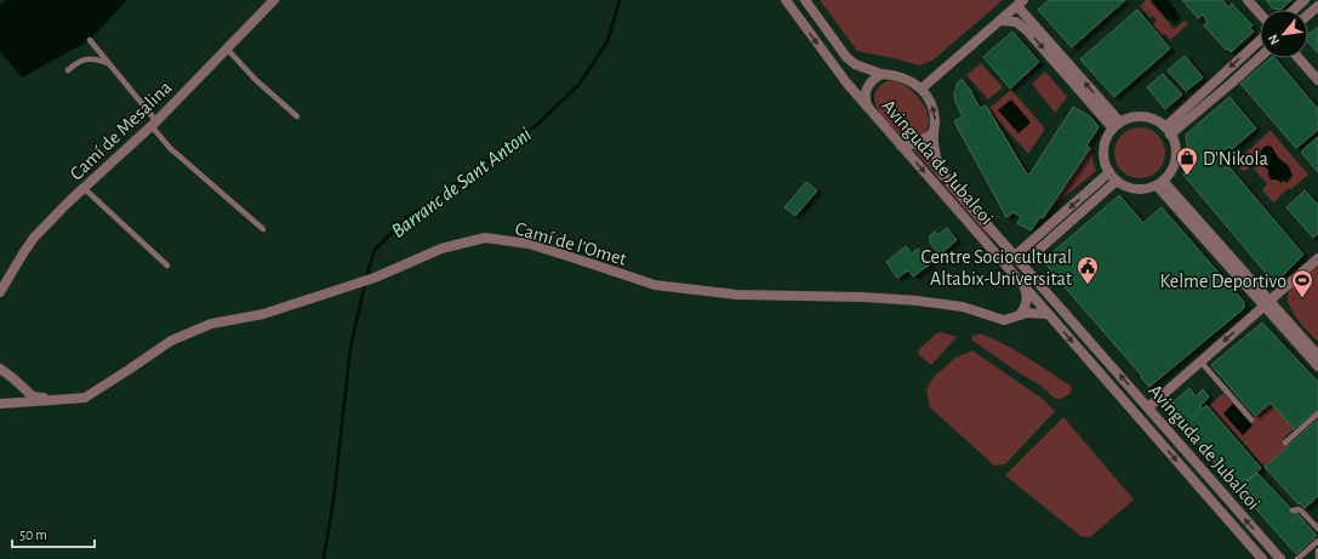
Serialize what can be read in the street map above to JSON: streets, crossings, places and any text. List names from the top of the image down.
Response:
{
  "streets": {
    "street": ["Camí de Mesalina", "Avinguda de Jubalcoi", "Camí de l'Omet"]
  },
  "crossings": [
    ["Avinguda de Jubalcoi", "Camí de l'Omet"]
  ],
  "water": ["Barranc de Sant Antoni"],
  "places": {
    "shop": ["D'Nikola"],
    "public building": ["Centre Sociocultural Altabix-Universitat"],
    "sports": ["Kelme Deportivo"]
  },
  "scale_bar": "50 m",
  "north": "bottom left"
}
